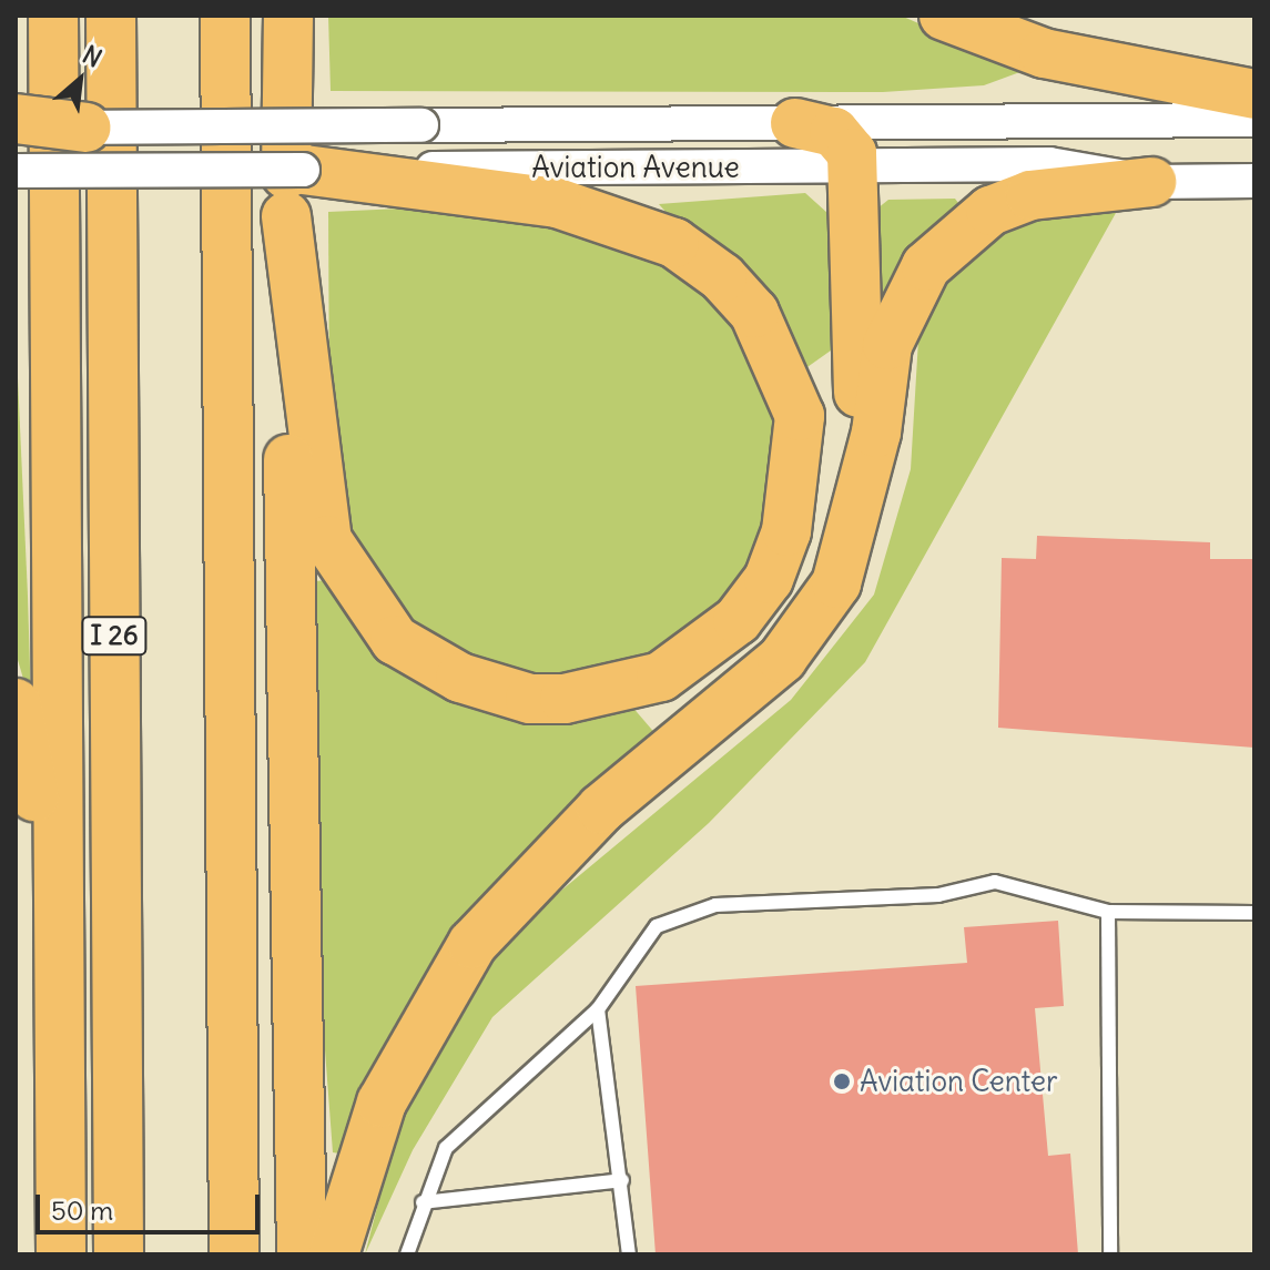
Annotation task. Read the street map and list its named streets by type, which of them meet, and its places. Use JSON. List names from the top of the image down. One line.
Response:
{"streets":{"highway":["I 26"],"street":["Aviation Avenue"]},"places":["Aviation Center"],"scale_bar":"50 m","north":"top right"}
